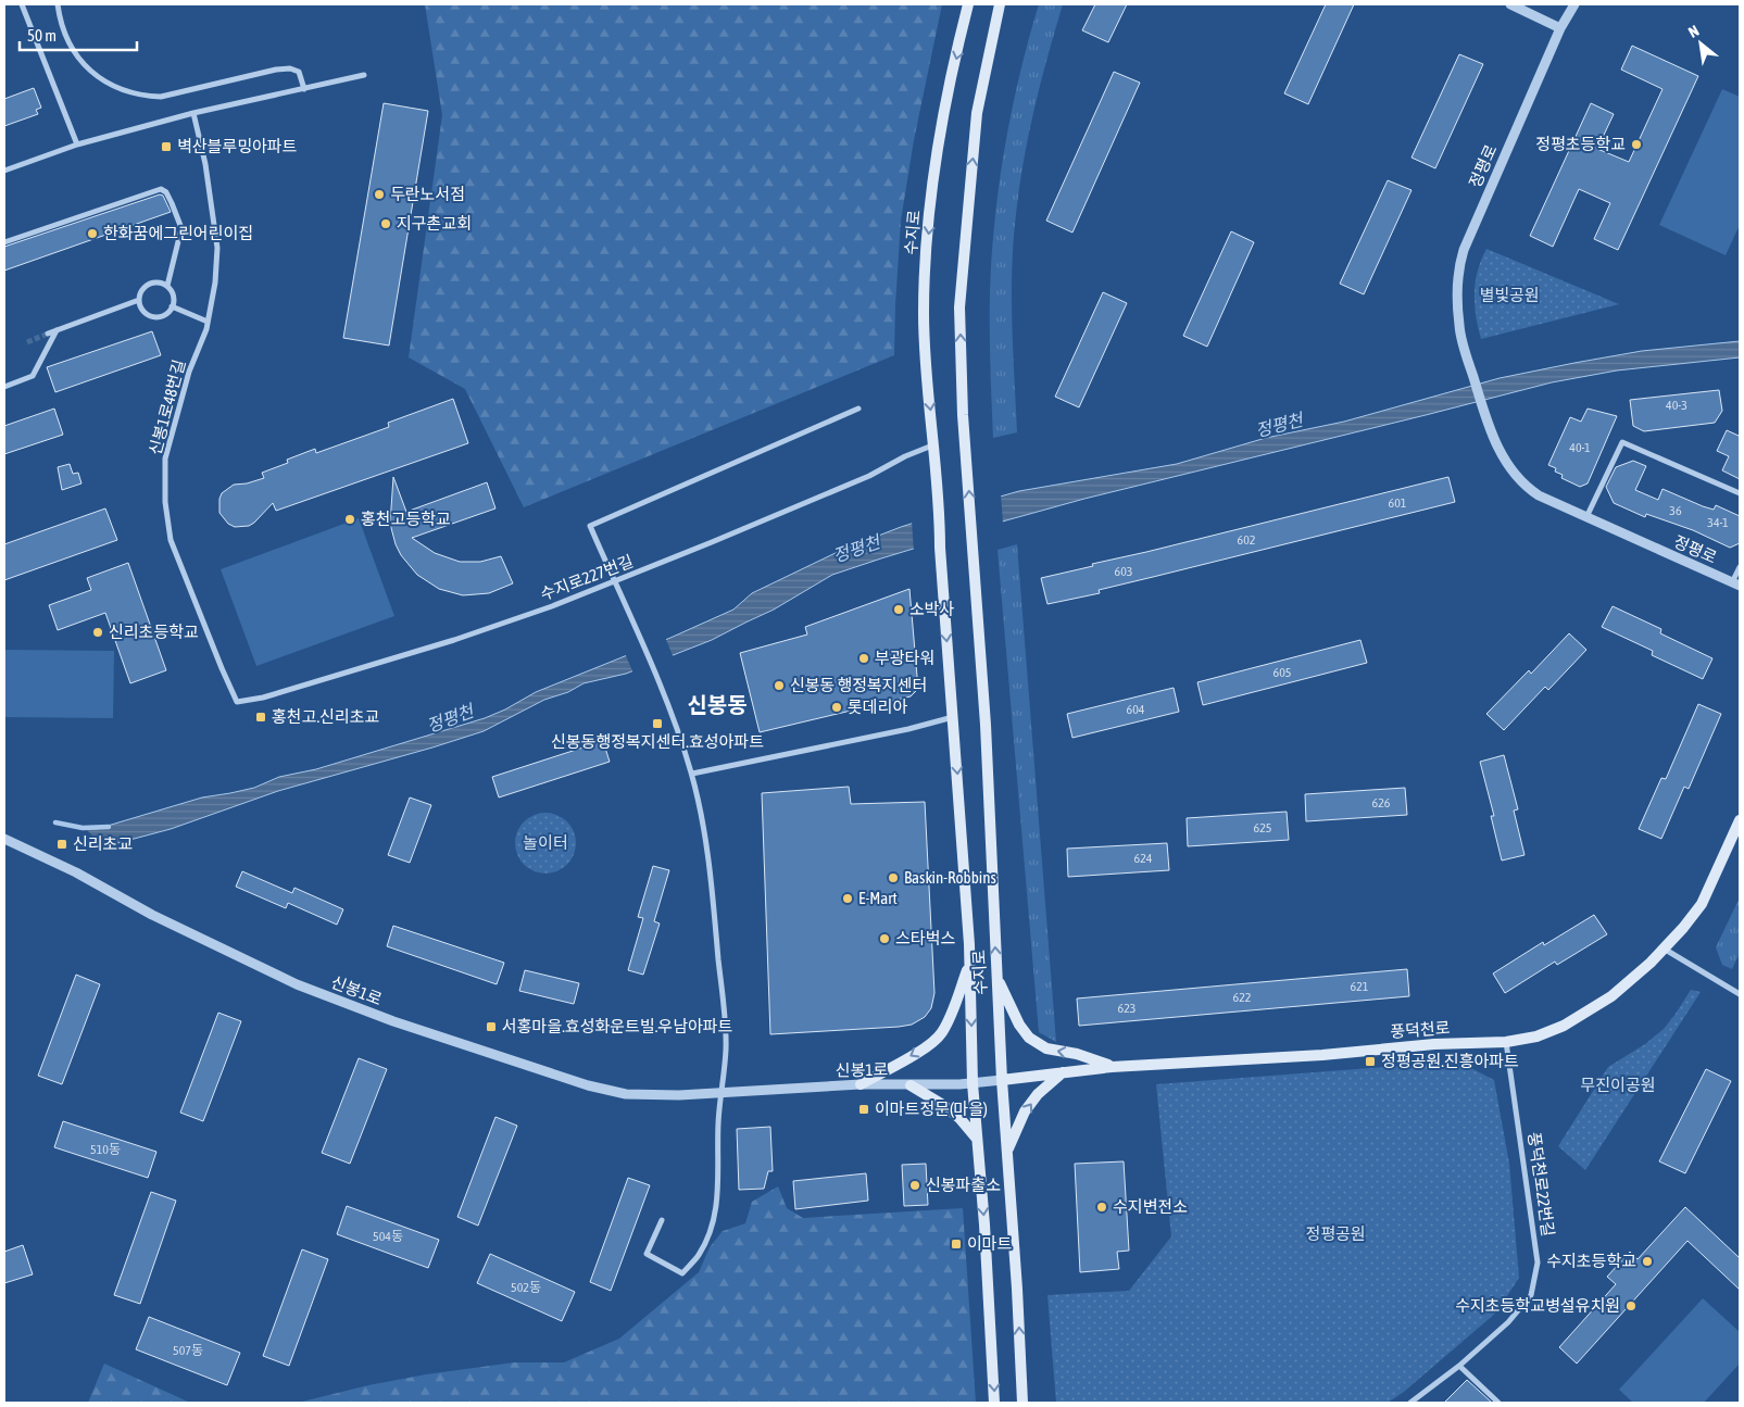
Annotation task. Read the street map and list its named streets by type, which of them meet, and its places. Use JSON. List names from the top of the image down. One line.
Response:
{"streets":{"main road":["수지로","풍덕천로"],"street":["정평로","신봉1로48번길","수지로227번길","신봉1로","풍덕천로22번길"]},"crossings":[["수지로","수지로227번길"],["수지로","신봉1로"],["수지로","풍덕천로"],["신봉1로48번길","수지로227번길"],["신봉1로","풍덕천로"],["풍덕천로","풍덕천로22번길"]],"districts":["신봉동"],"water":["정평천"],"parks":["별빛공원","놀이터","무진이공원","정평공원"],"places":{"other":["정평초등학교","두란노서점","지구촌교회","한화꿈에그린어린이집","홍천고등학교","소박사","신리초등학교","부광타워","신봉동 행정복지센터","롯데리아","Baskin-Robbins","E-Mart","스타벅스","신봉파출소","수지변전소","수지초등학교","수지초등학교병설유치원"],"transit":["벽산블루밍아파트","홍천고.신리초교","신봉동행정복지센터.효성아파트","신리초교","서홍마을.효성화운트빌.우남아파트","정평공원.진흥아파트","이마트정문(마을)","이마트"]},"house_numbers":["40-3","40-1","601","36","34-1","602","603","605","604","626","625","624","621","622","623","510동","504동","502동","507동"],"scale_bar":"50 m","north":"top left"}
